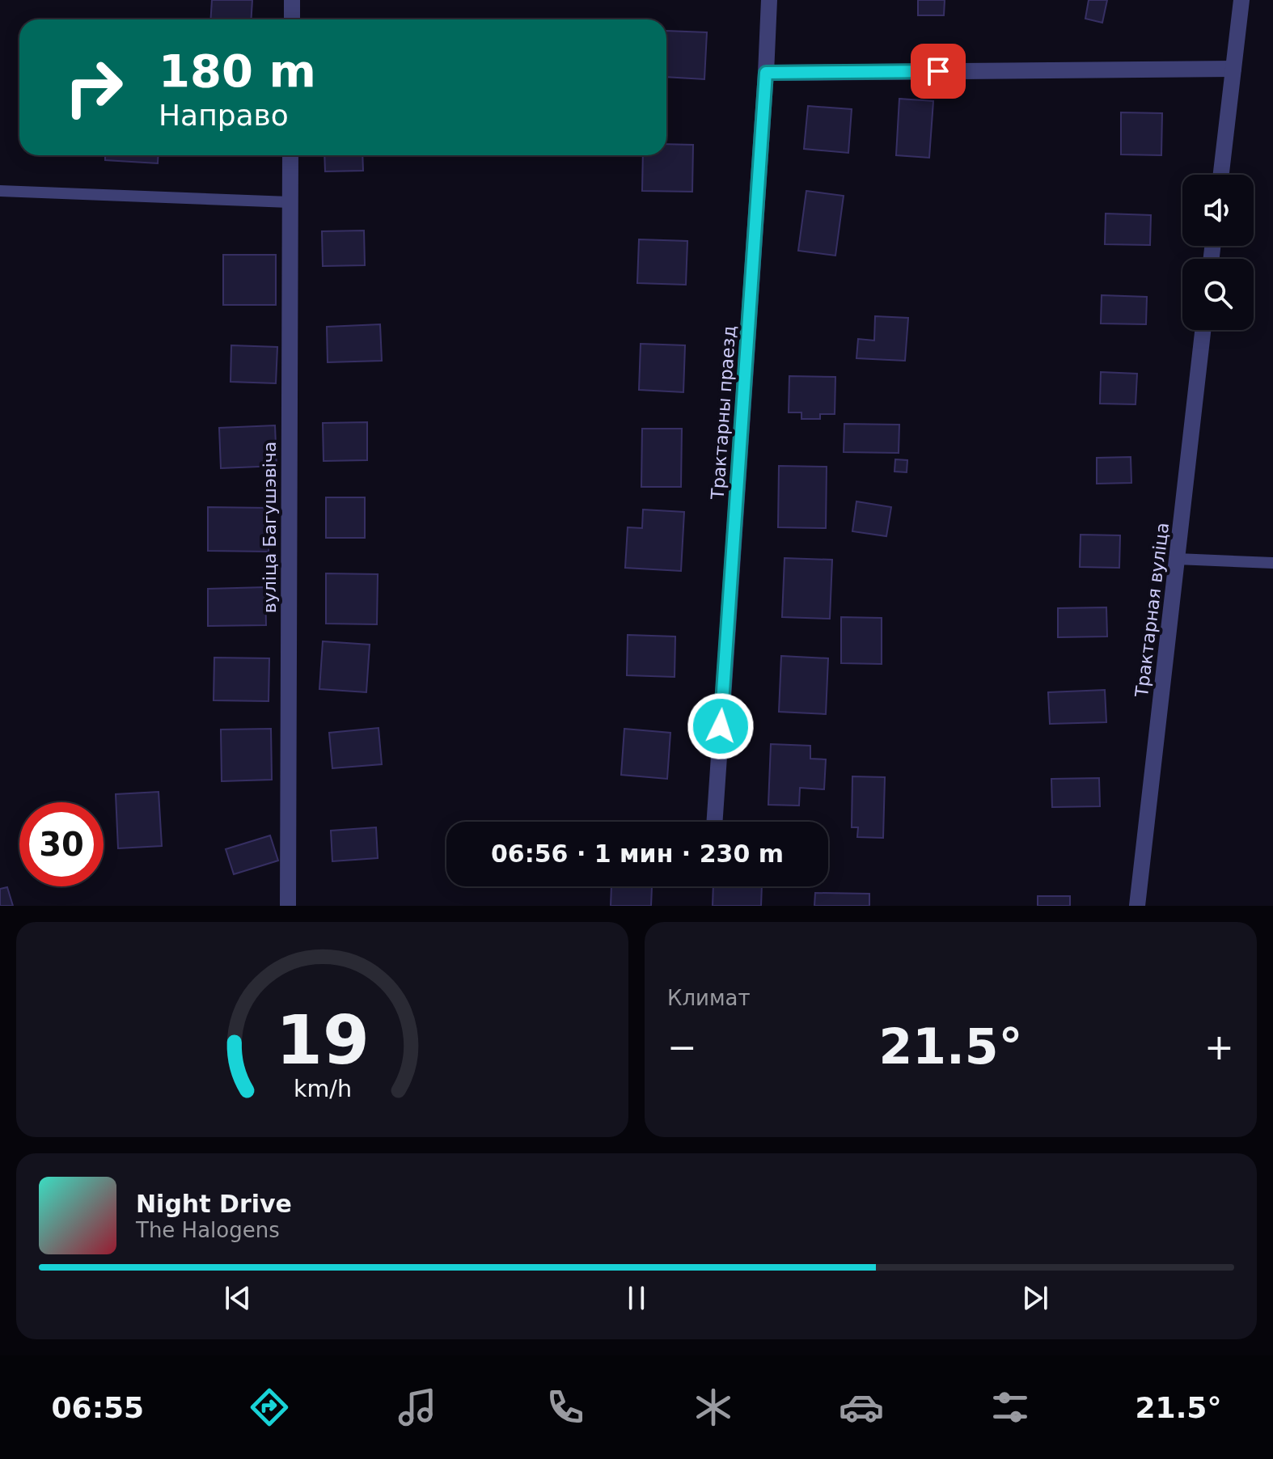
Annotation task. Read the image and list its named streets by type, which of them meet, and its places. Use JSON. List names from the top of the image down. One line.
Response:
{"streets":{"street":["Трактарны праезд","вуліца Багушэвіча","Трактарная вуліца"]},"page":{"turn":["180 m","Направо"],"limit":"30","trip":"06:56 · 1 мин · 230 m","tile":"Климат","heat":["−","21.5°","+"],"song":["Night Drive","The Halogens"],"tabs":["06:55","21.5°"],"gauge":["19","km/h"]}}
